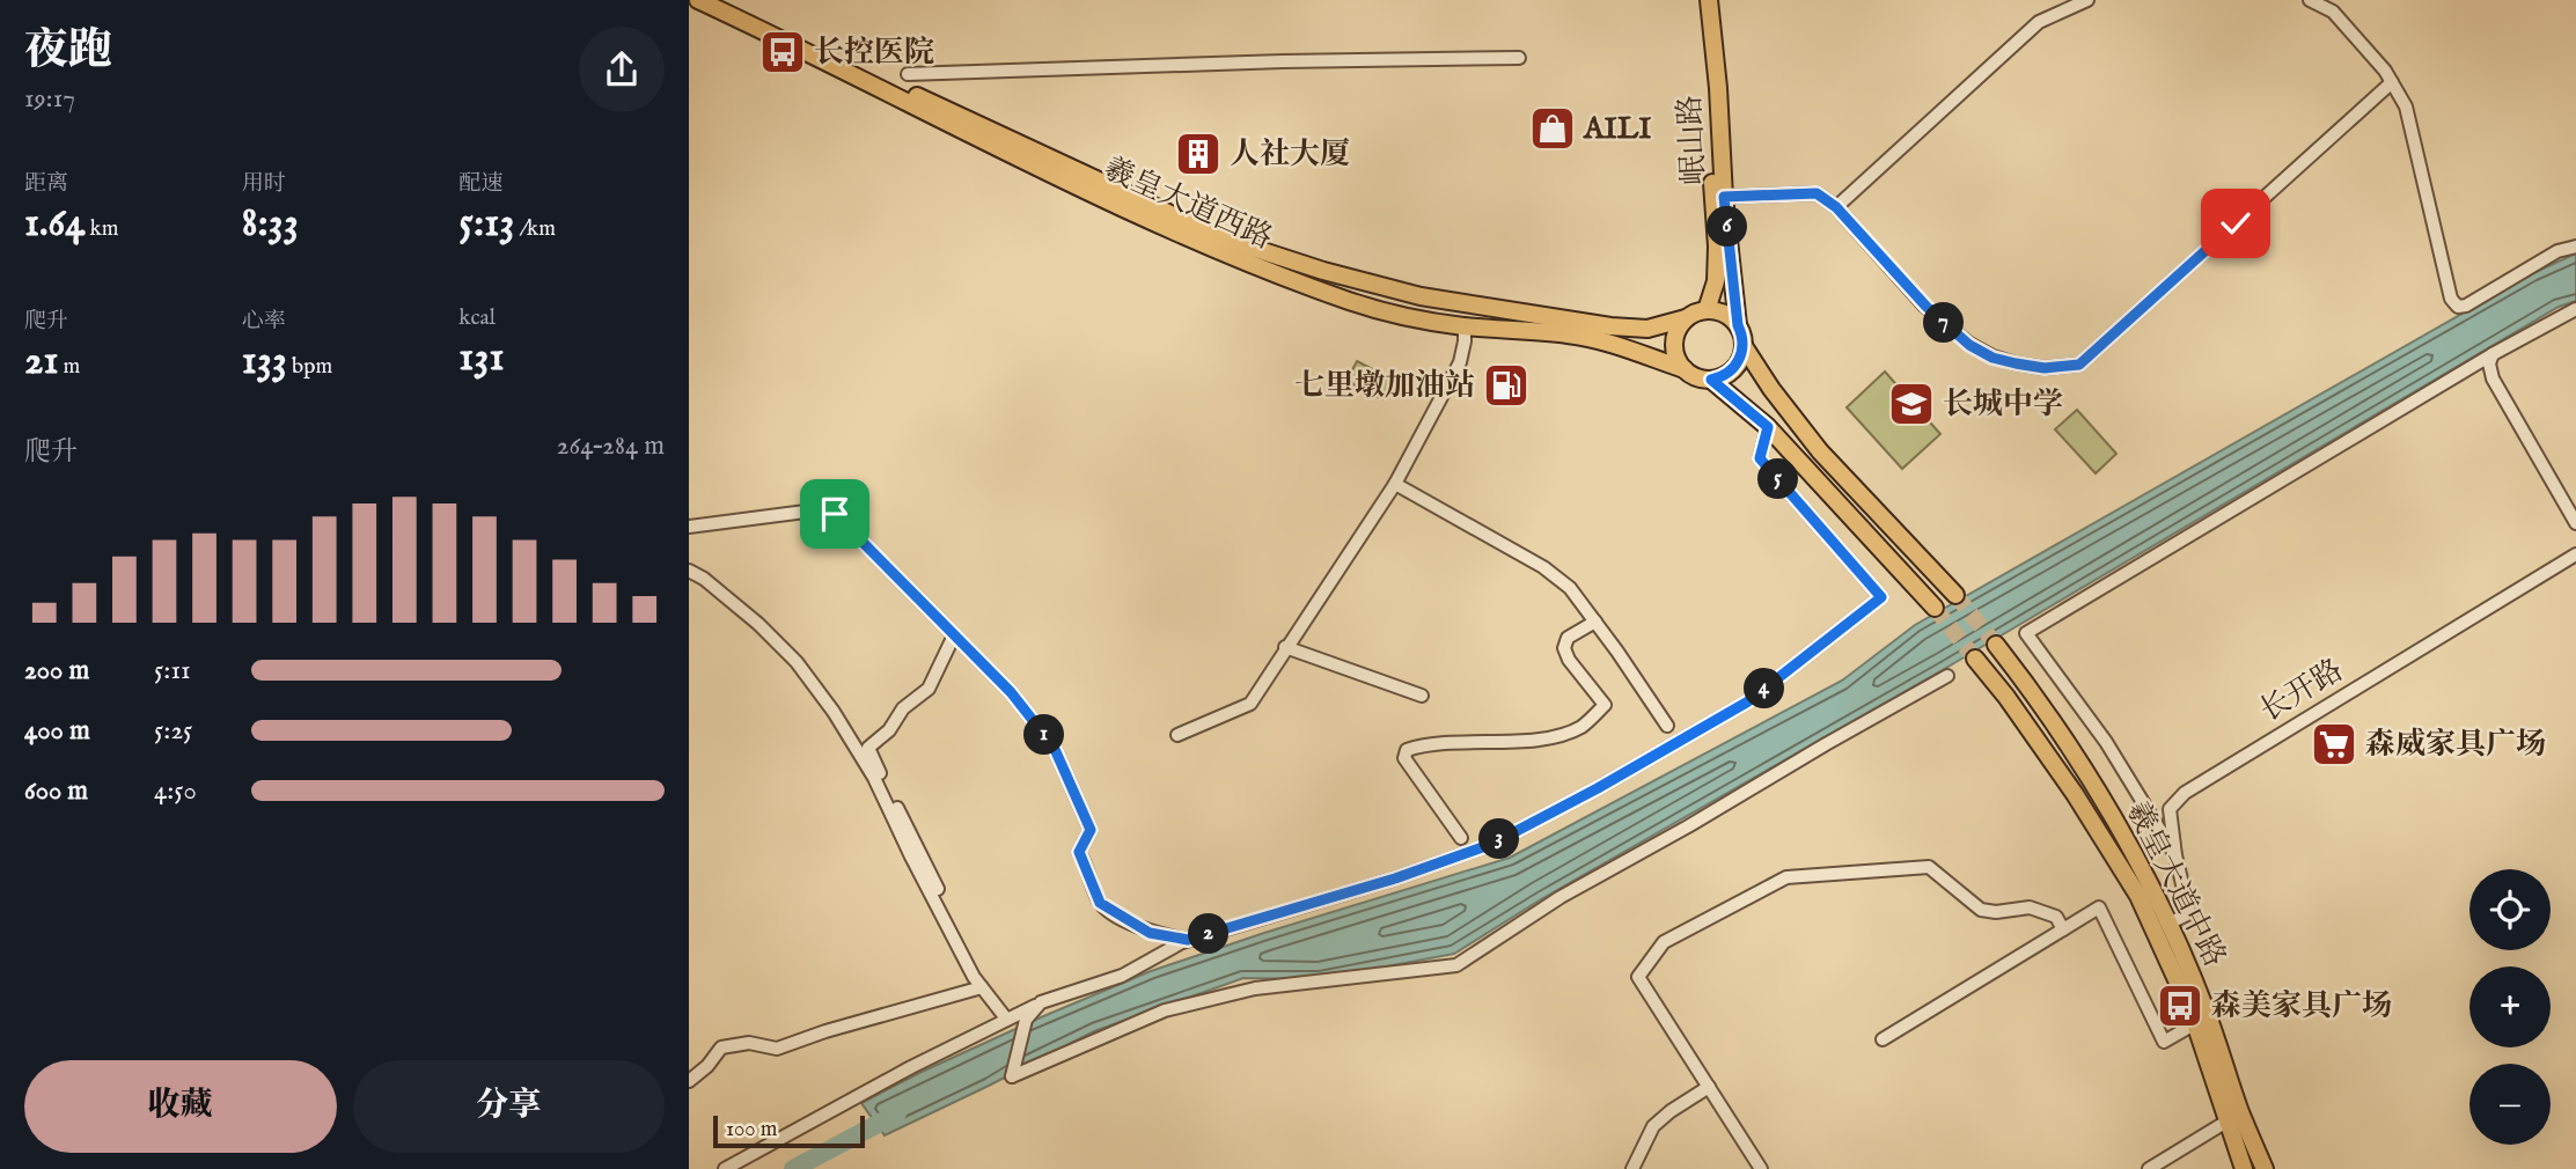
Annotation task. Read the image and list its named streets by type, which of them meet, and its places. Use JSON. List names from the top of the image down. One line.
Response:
{"streets":{"main road":["岷山路","羲皇大道西路","羲皇大道中路"],"street":["长开路"]},"crossings":[["岷山路","羲皇大道西路"],["长开路","羲皇大道中路"]],"places":{"bus stop":["长控医院","森美家具广场"],"shop":["AILI"],"building":["人社大厦"],"fuel station":["七里墩加油站"],"school or university":["长城中学"],"supermarket":["森威家具广场"]},"scale_bar":"100 m","page":{"heading":["夜跑","19:17"],"stats":[["距离","1.64 km"],["用时","8:33"],["配速","5:13 /km"],["爬升","21 m"],["心率","133 bpm"],["kcal","131"]],"pins":["6","7","5","4","1","3","2"],"chart":["爬升","264–284 m"],"list":[{"name":"200 m","note":"5:11"},{"name":"400 m","note":"5:25"},{"name":"600 m","note":"4:50"}],"map_buttons":["+","−"],"buttons":["收藏","分享"],"scale":"100 m"}}
